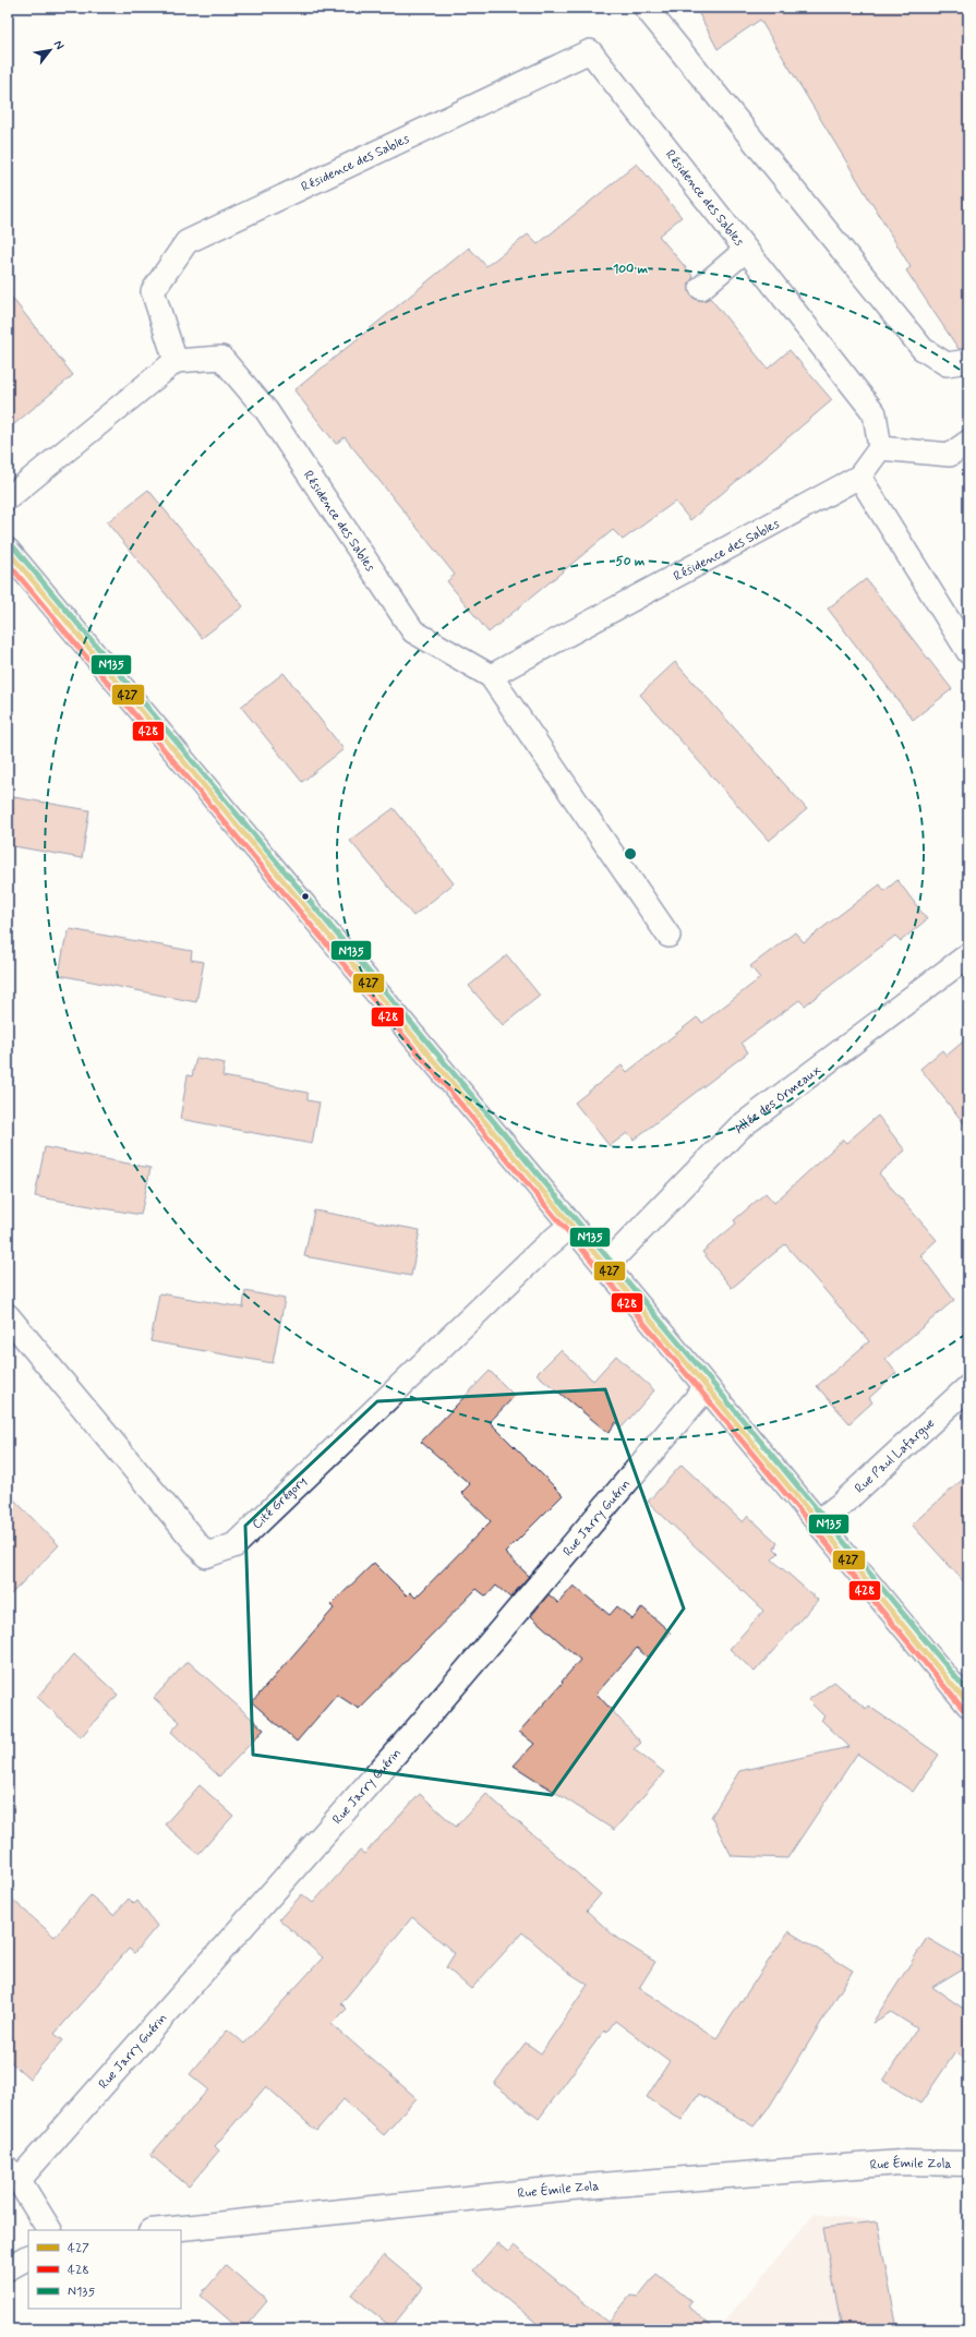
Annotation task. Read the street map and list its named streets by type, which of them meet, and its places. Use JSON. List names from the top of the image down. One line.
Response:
{"streets":{"street":["Allée des Ormeaux","Rue Paul Lafargue","Cité Grégory","Rue Jarry Guérin","Rue Émile Zola"],"lane":["Résidence des Sables"]},"lines":["transit line N135","transit line 427","transit line 428"],"legend":["427","428","N135"],"north":"top right","rings":["100 m","50 m"]}
